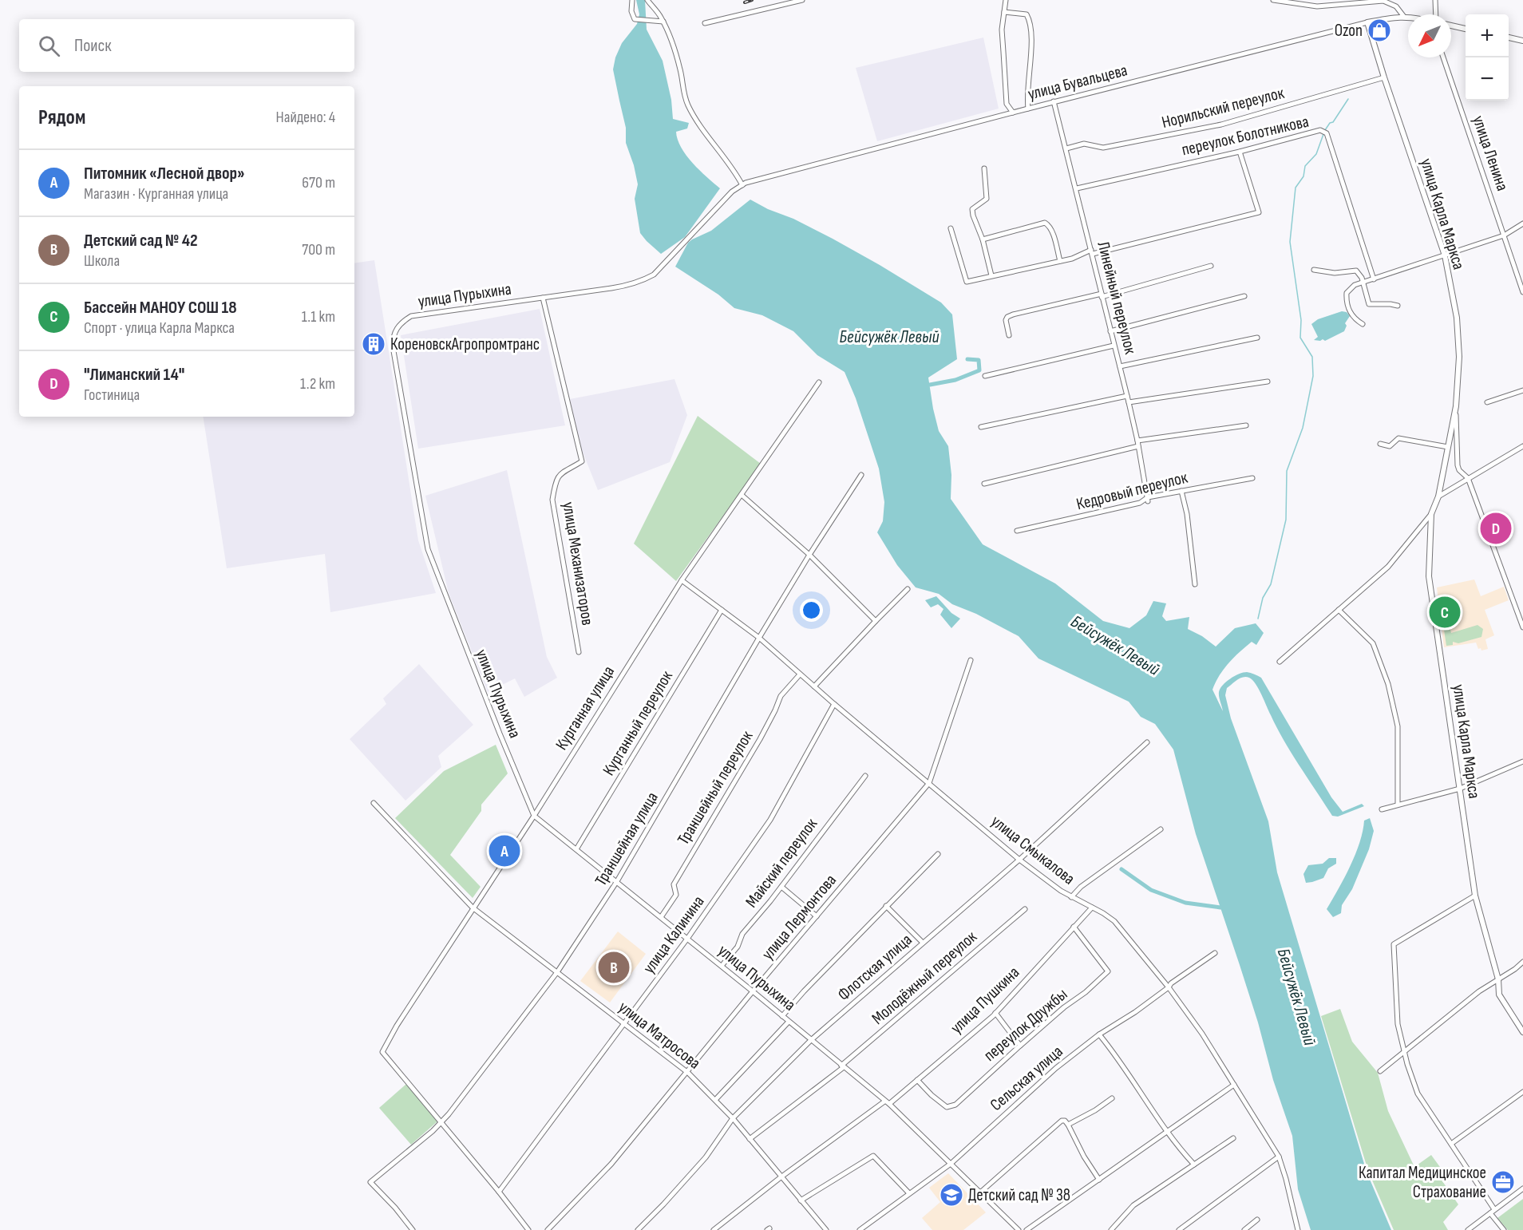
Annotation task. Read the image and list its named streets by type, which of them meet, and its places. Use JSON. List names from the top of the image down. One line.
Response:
{"streets":{"main road":["улица Бувальцева","улица Карла Маркса"],"street":["Норильский переулок","переулок Болотникова","улица Ленина","улица Пурыхина","Линейный переулок","Кедровый переулок","улица Механизаторов","Курганная улица","Курганный переулок","Траншейный переулок","Траншейная улица","улица Смыкалова","Майский переулок","улица Лермонтова","улица Калинина","Флотская улица","Молодёжный переулок","улица Пушкина","переулок Дружбы","улица Матросова","Сельская улица"]},"crossings":[["улица Бувальцева","улица Карла Маркса"],["улица Бувальцева","улица Пурыхина"],["улица Бувальцева","Линейный переулок"],["Норильский переулок","улица Карла Маркса"],["Норильский переулок","Линейный переулок"],["переулок Болотникова","Линейный переулок"],["улица Пурыхина","улица Механизаторов"],["улица Пурыхина","Курганная улица"],["улица Пурыхина","Курганный переулок"],["улица Пурыхина","Траншейный переулок"],["улица Пурыхина","Траншейная улица"],["улица Пурыхина","Майский переулок"],["улица Пурыхина","улица Лермонтова"],["улица Пурыхина","улица Калинина"],["улица Пурыхина","Флотская улица"],["улица Пурыхина","Молодёжный переулок"],["улица Пурыхина","улица Пушкина"],["улица Пурыхина","Сельская улица"],["Линейный переулок","Кедровый переулок"],["Курганная улица","Траншейная улица"],["Курганная улица","улица Смыкалова"],["Курганная улица","улица Матросова"],["Курганный переулок","улица Смыкалова"],["Траншейный переулок","улица Смыкалова"],["Траншейная улица","улица Смыкалова"],["Траншейная улица","улица Матросова"],["улица Смыкалова","улица Лермонтова"],["улица Смыкалова","улица Калинина"],["улица Смыкалова","Флотская улица"],["улица Смыкалова","улица Пушкина"],["улица Смыкалова","Сельская улица"],["улица Лермонтова","улица Матросова"],["улица Калинина","улица Матросова"],["Флотская улица","улица Матросова"],["Молодёжный переулок","улица Матросова"],["улица Пушкина","переулок Дружбы"],["улица Пушкина","улица Матросова"]],"water":["Бейсужёк Левый"],"places":{"shop":["Ozon"],"building":["КореновскАгропромтранс"],"office":["Капитал Медицинское Страхование"],"school or university":["Детский сад № 38"]},"north":"bottom left","page":{"map_buttons":["+","−"],"search":"Поиск","heading":["Рядом","Найдено: 4"],"list":[{"mark":"A","name":"Питомник «Лесной двор»","note":"Магазин · Курганная улица","value":"670 m"},{"mark":"B","name":"Детский сад № 42","note":"Школа","value":"700 m"},{"mark":"C","name":"Бассейн МАНОУ СОШ 18","note":"Спорт · улица Карла Маркса","value":"1.1 km"},{"mark":"D","name":"\"Лиманский 14\"","note":"Гостиница","value":"1.2 km"}],"pins":["D","C","A","B"]}}
